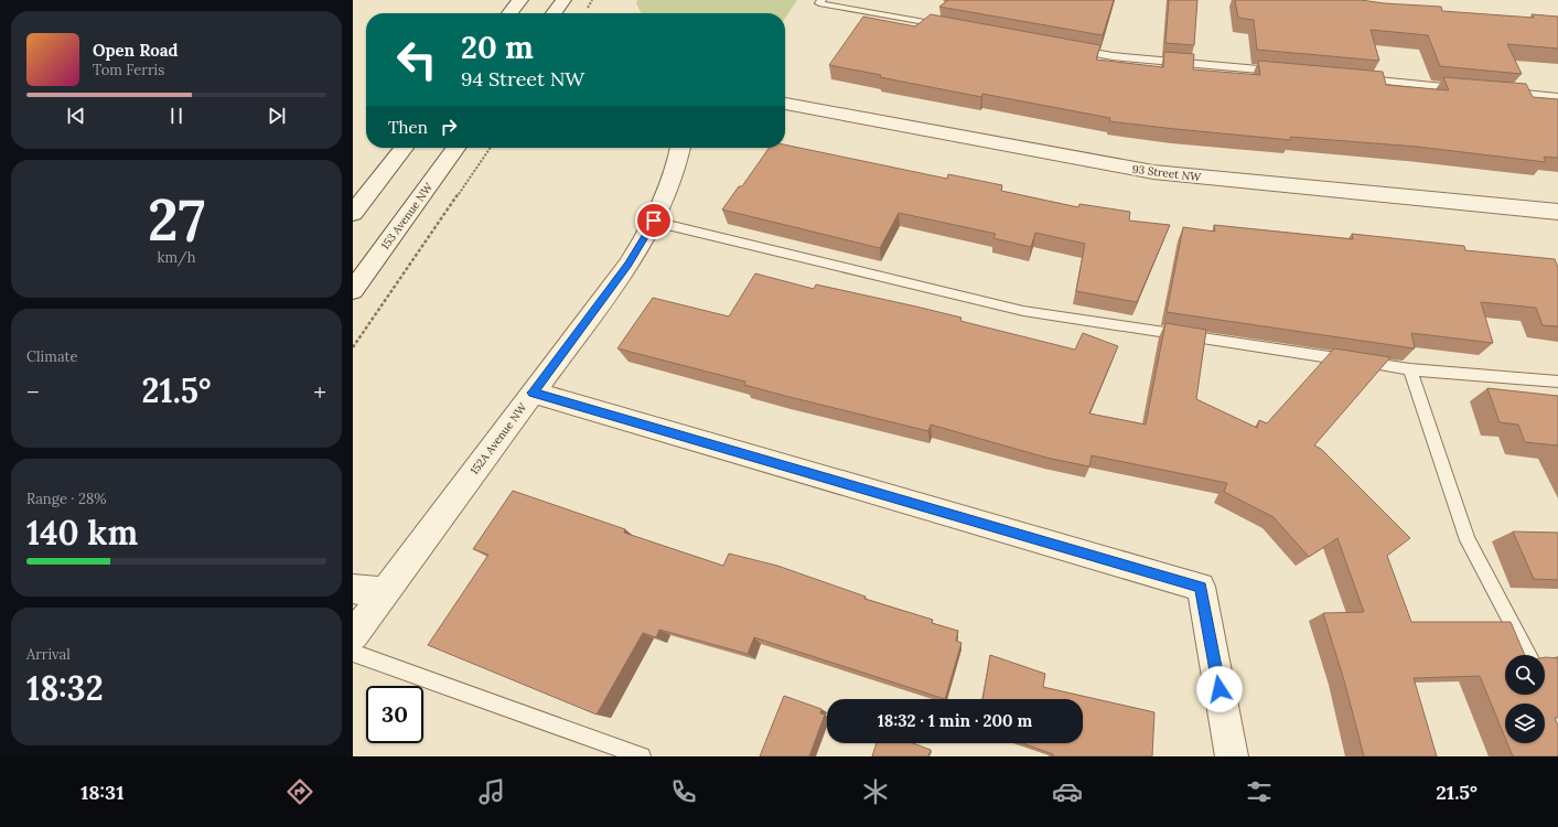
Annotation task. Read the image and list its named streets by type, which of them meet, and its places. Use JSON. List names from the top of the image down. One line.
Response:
{"streets":{"street":["93 Street NW","153 Avenue NW","152A Avenue NW"]},"page":{"turn":["20 m","94 Street NW"],"song":["Open Road","Tom Ferris"],"then":"Then","tile":[["27","km/h"],"Climate",["Range · 28%","140 km"],["Arrival","18:32"]],"heat":["−","21.5°","+"],"limit":"30","trip":"18:32 · 1 min · 200 m","tabs":["18:31","21.5°"]}}
